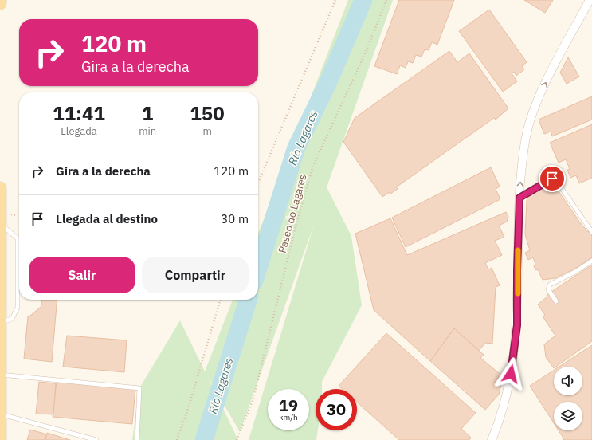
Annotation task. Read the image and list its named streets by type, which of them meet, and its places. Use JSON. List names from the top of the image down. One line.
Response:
{"streets":{"path":["Paseo do Lagares"]},"water":["Río Lagares"],"page":{"turn":["120 m","Gira a la derecha"],"eta":["11:41","Llegada","1","min","150","m"],"list":[{"name":"Gira a la derecha","value":"120 m"},{"name":"Llegada al destino","value":"30 m"}],"buttons":["Salir","Compartir"],"speed":"19 km/h","limit":"30"}}
